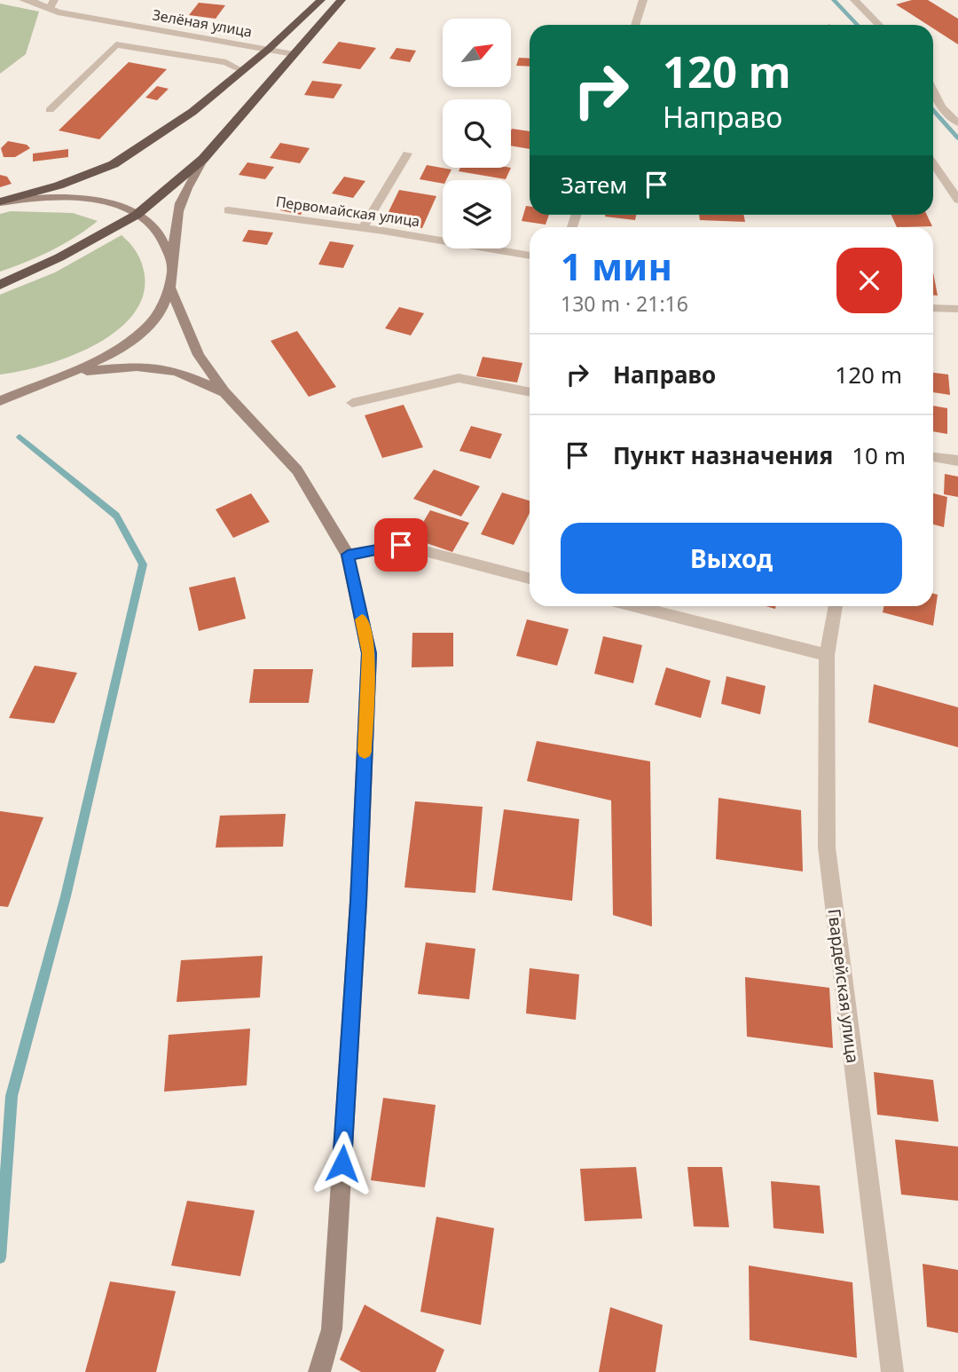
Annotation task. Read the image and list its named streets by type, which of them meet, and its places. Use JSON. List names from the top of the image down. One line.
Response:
{"streets":{"street":["Зелёная улица","Первомайская улица","Гвардейская улица"]},"north":"top right","page":{"turn":["120 m","Направо"],"then":"Затем","heading":["1 мин","130 m · 21:16"],"list":[{"name":"Направо","value":"120 m"},{"name":"Пункт назначения","value":"10 m"}],"buttons":"Выход"}}
